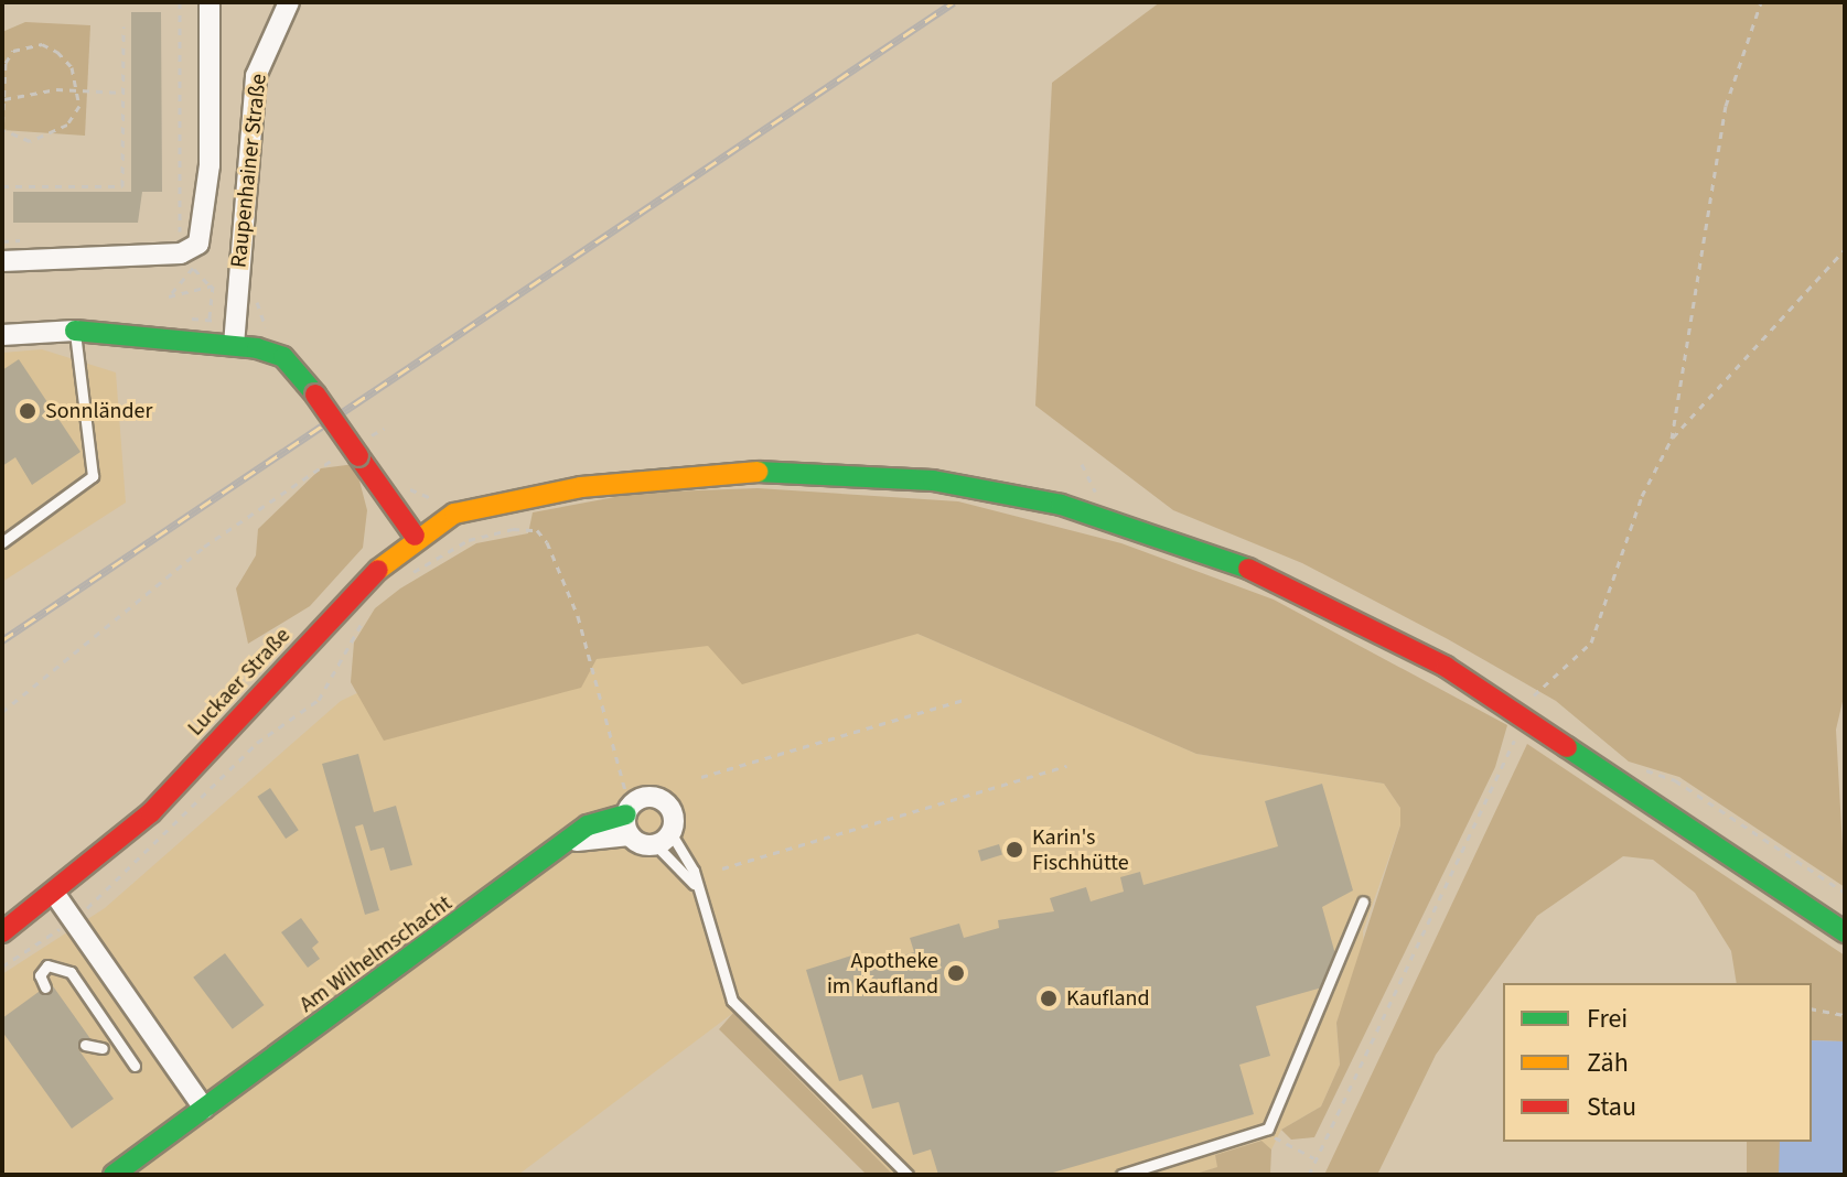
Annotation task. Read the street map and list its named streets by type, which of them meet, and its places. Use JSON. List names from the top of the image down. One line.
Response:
{"streets":{"main road":["Luckaer Straße","Am Wilhelmschacht"],"street":["Raupenhainer Straße"]},"places":["Sonnländer","Karin's Fischhütte","Apotheke im Kaufland","Kaufland"],"legend":["Frei","Zäh","Stau"]}
